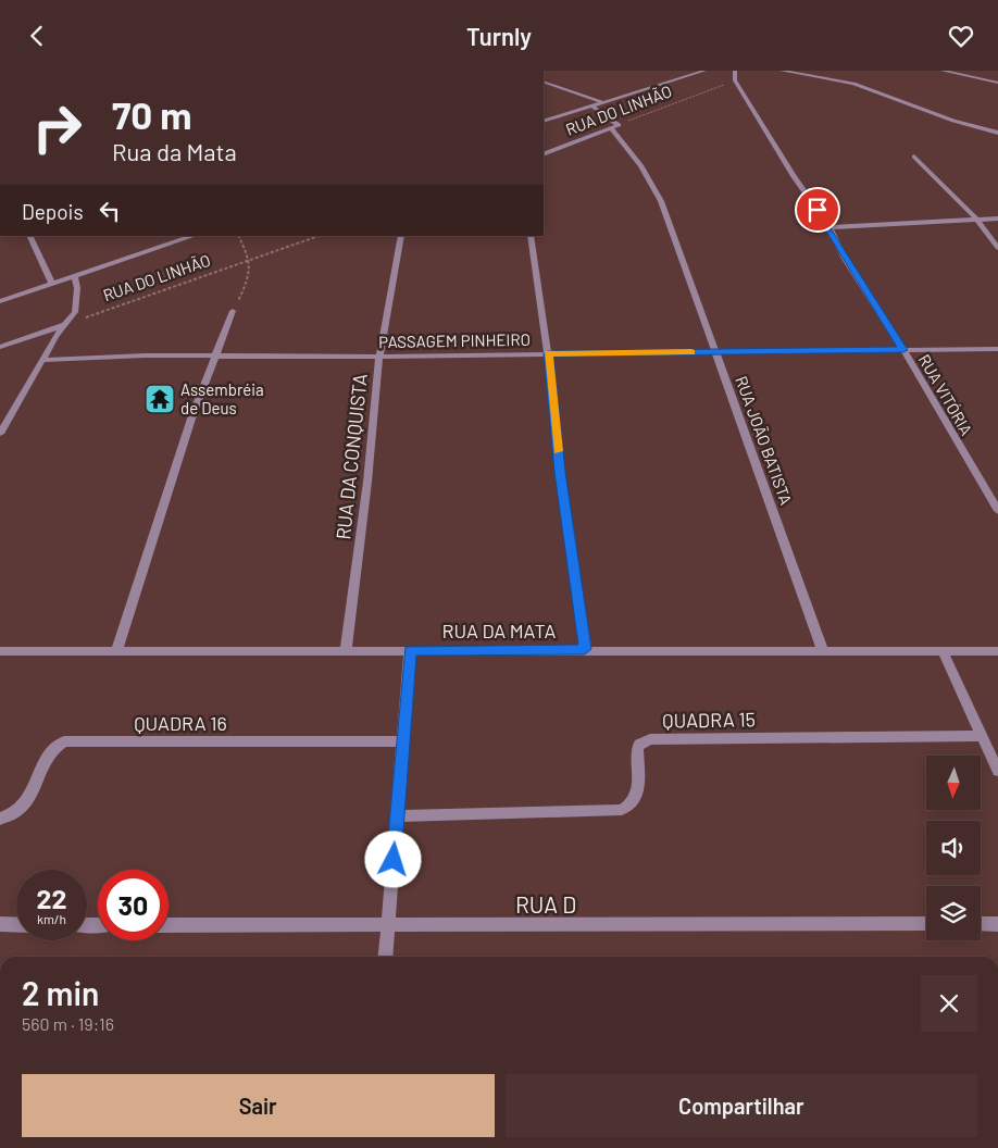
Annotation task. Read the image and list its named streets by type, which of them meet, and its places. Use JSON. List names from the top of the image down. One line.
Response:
{"streets":{"street":["RUA DO LINHÃO","PASSAGEM PINHEIRO","RUA VITÓRIA","RUA JOÃO BATISTA","RUA DA CONQUISTA","RUA DA MATA","QUADRA 15","QUADRA 16","RUA D"]},"crossings":[["RUA DO LINHÃO","RUA VITÓRIA"],["RUA DO LINHÃO","RUA JOÃO BATISTA"],["PASSAGEM PINHEIRO","RUA VITÓRIA"],["PASSAGEM PINHEIRO","RUA JOÃO BATISTA"],["PASSAGEM PINHEIRO","RUA DA CONQUISTA"],["RUA JOÃO BATISTA","RUA DA MATA"],["RUA DA CONQUISTA","RUA DA MATA"]],"places":{"temple":["Assembréia de Deus"]},"north":"bottom","page":{"header":"Turnly","turn":["70 m","Rua da Mata"],"then":"Depois","speed":"22 km/h","limit":"30","heading":["2 min","560 m · 19:16"],"buttons":["Sair","Compartilhar"]}}
